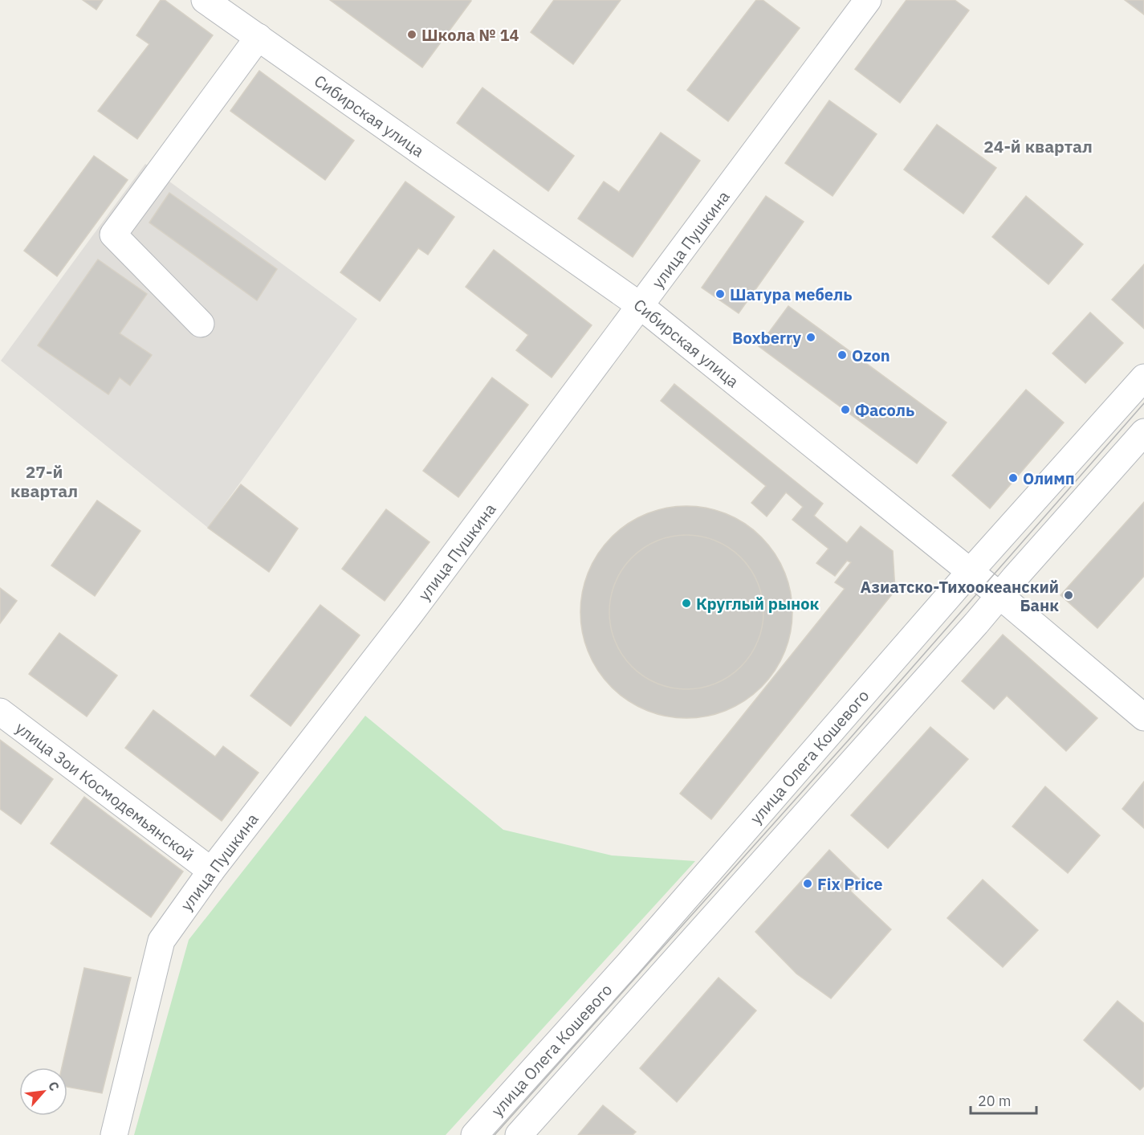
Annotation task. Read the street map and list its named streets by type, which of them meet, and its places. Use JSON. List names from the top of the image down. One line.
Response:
{"streets":{"street":["Сибирская улица","улица Пушкина","улица Олега Кошевого","улица Зои Космодемьянской"]},"crossings":[["Сибирская улица","улица Пушкина"],["Сибирская улица","улица Олега Кошевого"],["улица Пушкина","улица Зои Космодемьянской"]],"districts":["24-й квартал","27-й квартал"],"places":["Школа № 14","Шатура мебель","Boxberry","Ozon","Фасоль","Олимп","Азиатско-Тихоокеанский Банк","Круглый рынок","Fix Price"],"scale_bar":"20 m","north":"top right"}
